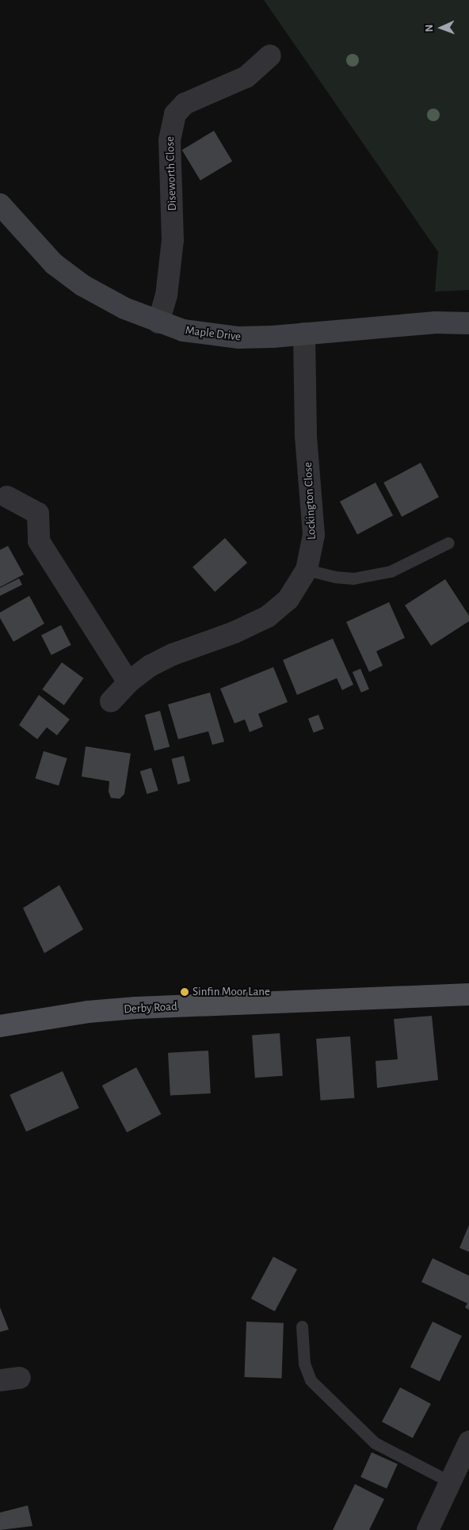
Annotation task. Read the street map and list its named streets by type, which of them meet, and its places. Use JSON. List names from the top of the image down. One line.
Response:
{"streets":{"main road":["Derby Road"],"street":["Diseworth Close","Maple Drive","Lockington Close"]},"crossings":[["Diseworth Close","Maple Drive"],["Maple Drive","Lockington Close"]],"places":["Sinfin Moor Lane"],"north":"left"}
